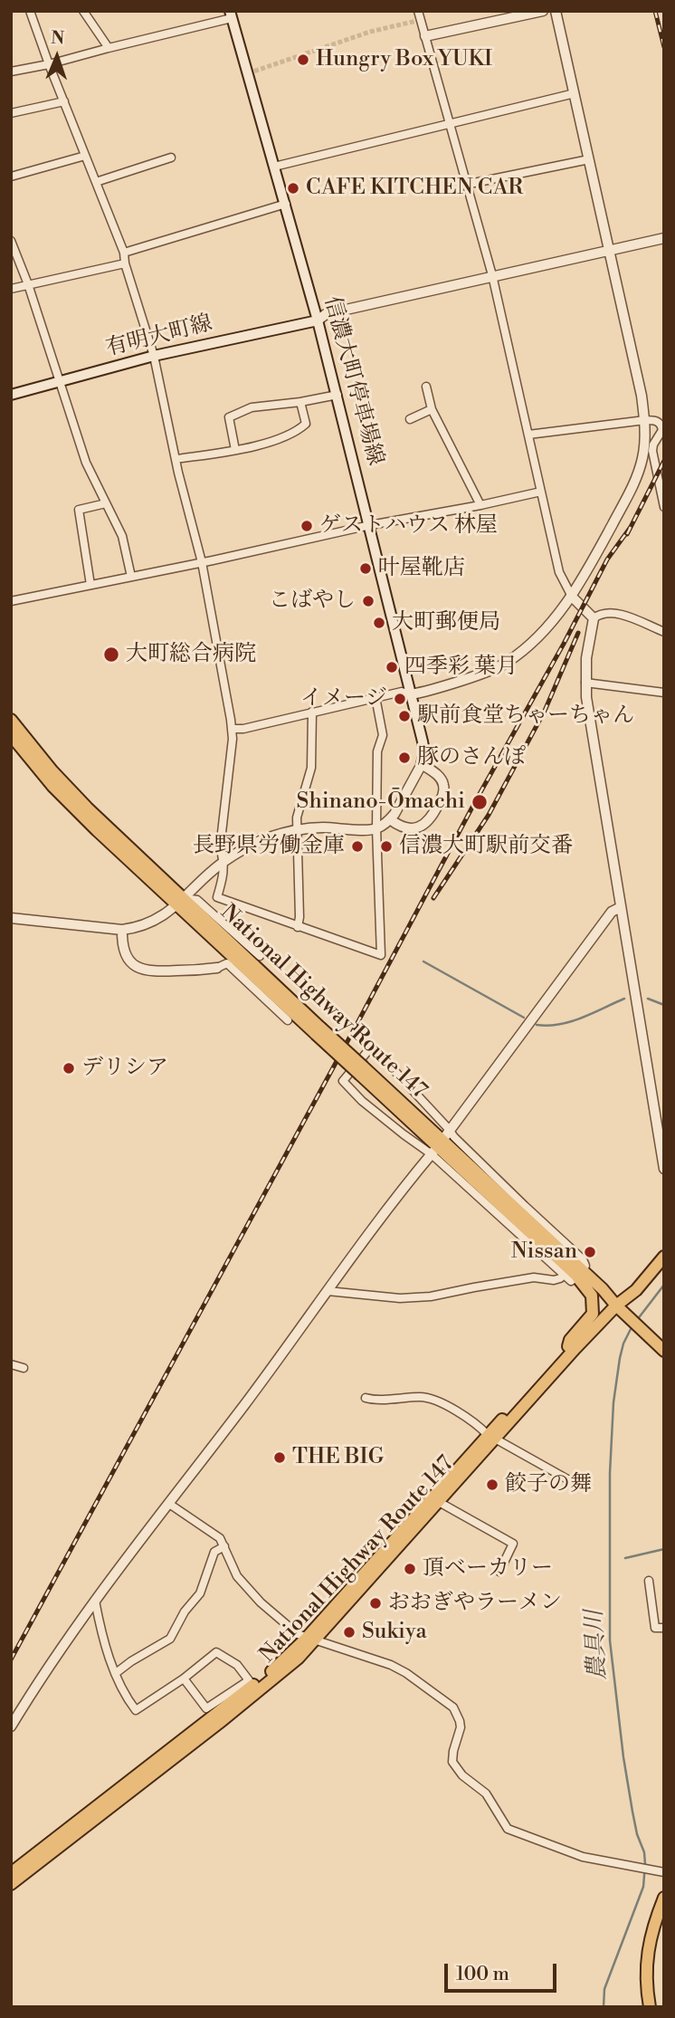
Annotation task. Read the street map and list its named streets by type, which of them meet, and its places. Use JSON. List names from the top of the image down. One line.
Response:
{"streets":{"main road":["有明大町線","信濃大町停車場線","National Highway Route 147"]},"crossings":[["有明大町線","信濃大町停車場線"]],"water":["農具川"],"places":["Hungry Box YUKI","CAFE KITCHEN CAR","ゲストハウス 林屋","叶屋靴店","こばやし","大町郵便局","大町総合病院","四季彩 葉月","イメージ","駅前食堂ちゃーちゃん","豚のさんぽ","Shinano-Ōmachi","長野県労働金庫","信濃大町駅前交番","デリシア","Nissan","THE BIG","餃子の舞","頂ベーカリー","おおぎやラーメン","Sukiya"],"scale_bar":"100 m","north":"top"}
